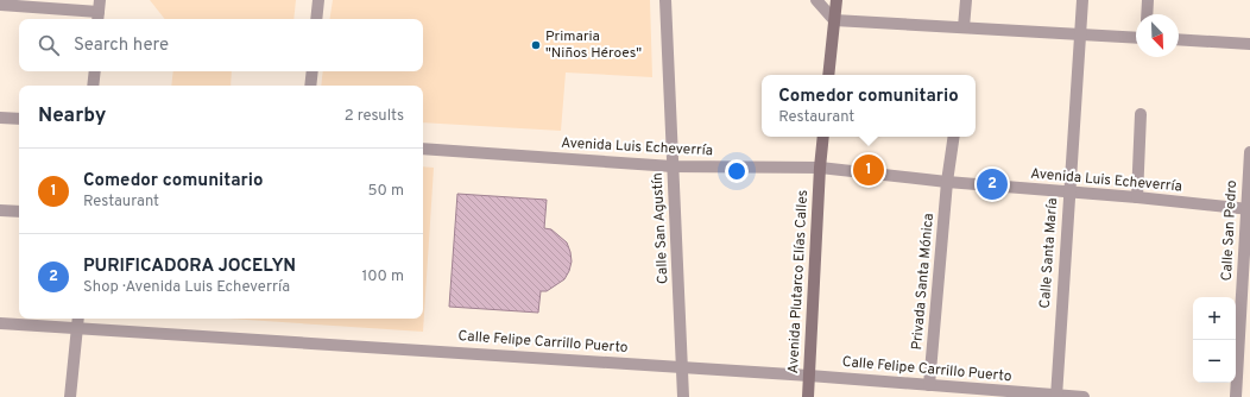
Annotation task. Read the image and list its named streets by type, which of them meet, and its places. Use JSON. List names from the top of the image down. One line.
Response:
{"streets":{"street":["Avenida Luis Echeverría","Calle San Agustín","Calle San Pedro","Calle Santa María","Avenida Plutarco Elías Calles","Privada Santa Mónica","Calle Felipe Carrillo Puerto"]},"crossings":[["Avenida Luis Echeverría","Calle San Agustín"],["Avenida Luis Echeverría","Calle San Pedro"],["Avenida Luis Echeverría","Calle Santa María"],["Avenida Luis Echeverría","Avenida Plutarco Elías Calles"],["Avenida Luis Echeverría","Privada Santa Mónica"],["Calle San Agustín","Calle Felipe Carrillo Puerto"],["Calle Santa María","Calle Felipe Carrillo Puerto"],["Avenida Plutarco Elías Calles","Calle Felipe Carrillo Puerto"],["Privada Santa Mónica","Calle Felipe Carrillo Puerto"]],"places":["Primaria \"Niños Héroes\""],"north":"bottom right","page":{"search":"Search here","popup":["Comedor comunitario","Restaurant"],"heading":["Nearby","2 results"],"list":[{"mark":"1","name":"Comedor comunitario","note":"Restaurant","value":"50 m"},{"mark":"2","name":"PURIFICADORA JOCELYN","note":"Shop · Avenida Luis Echeverría","value":"100 m"}],"pins":["1","2"],"map_buttons":["+","−"]}}
